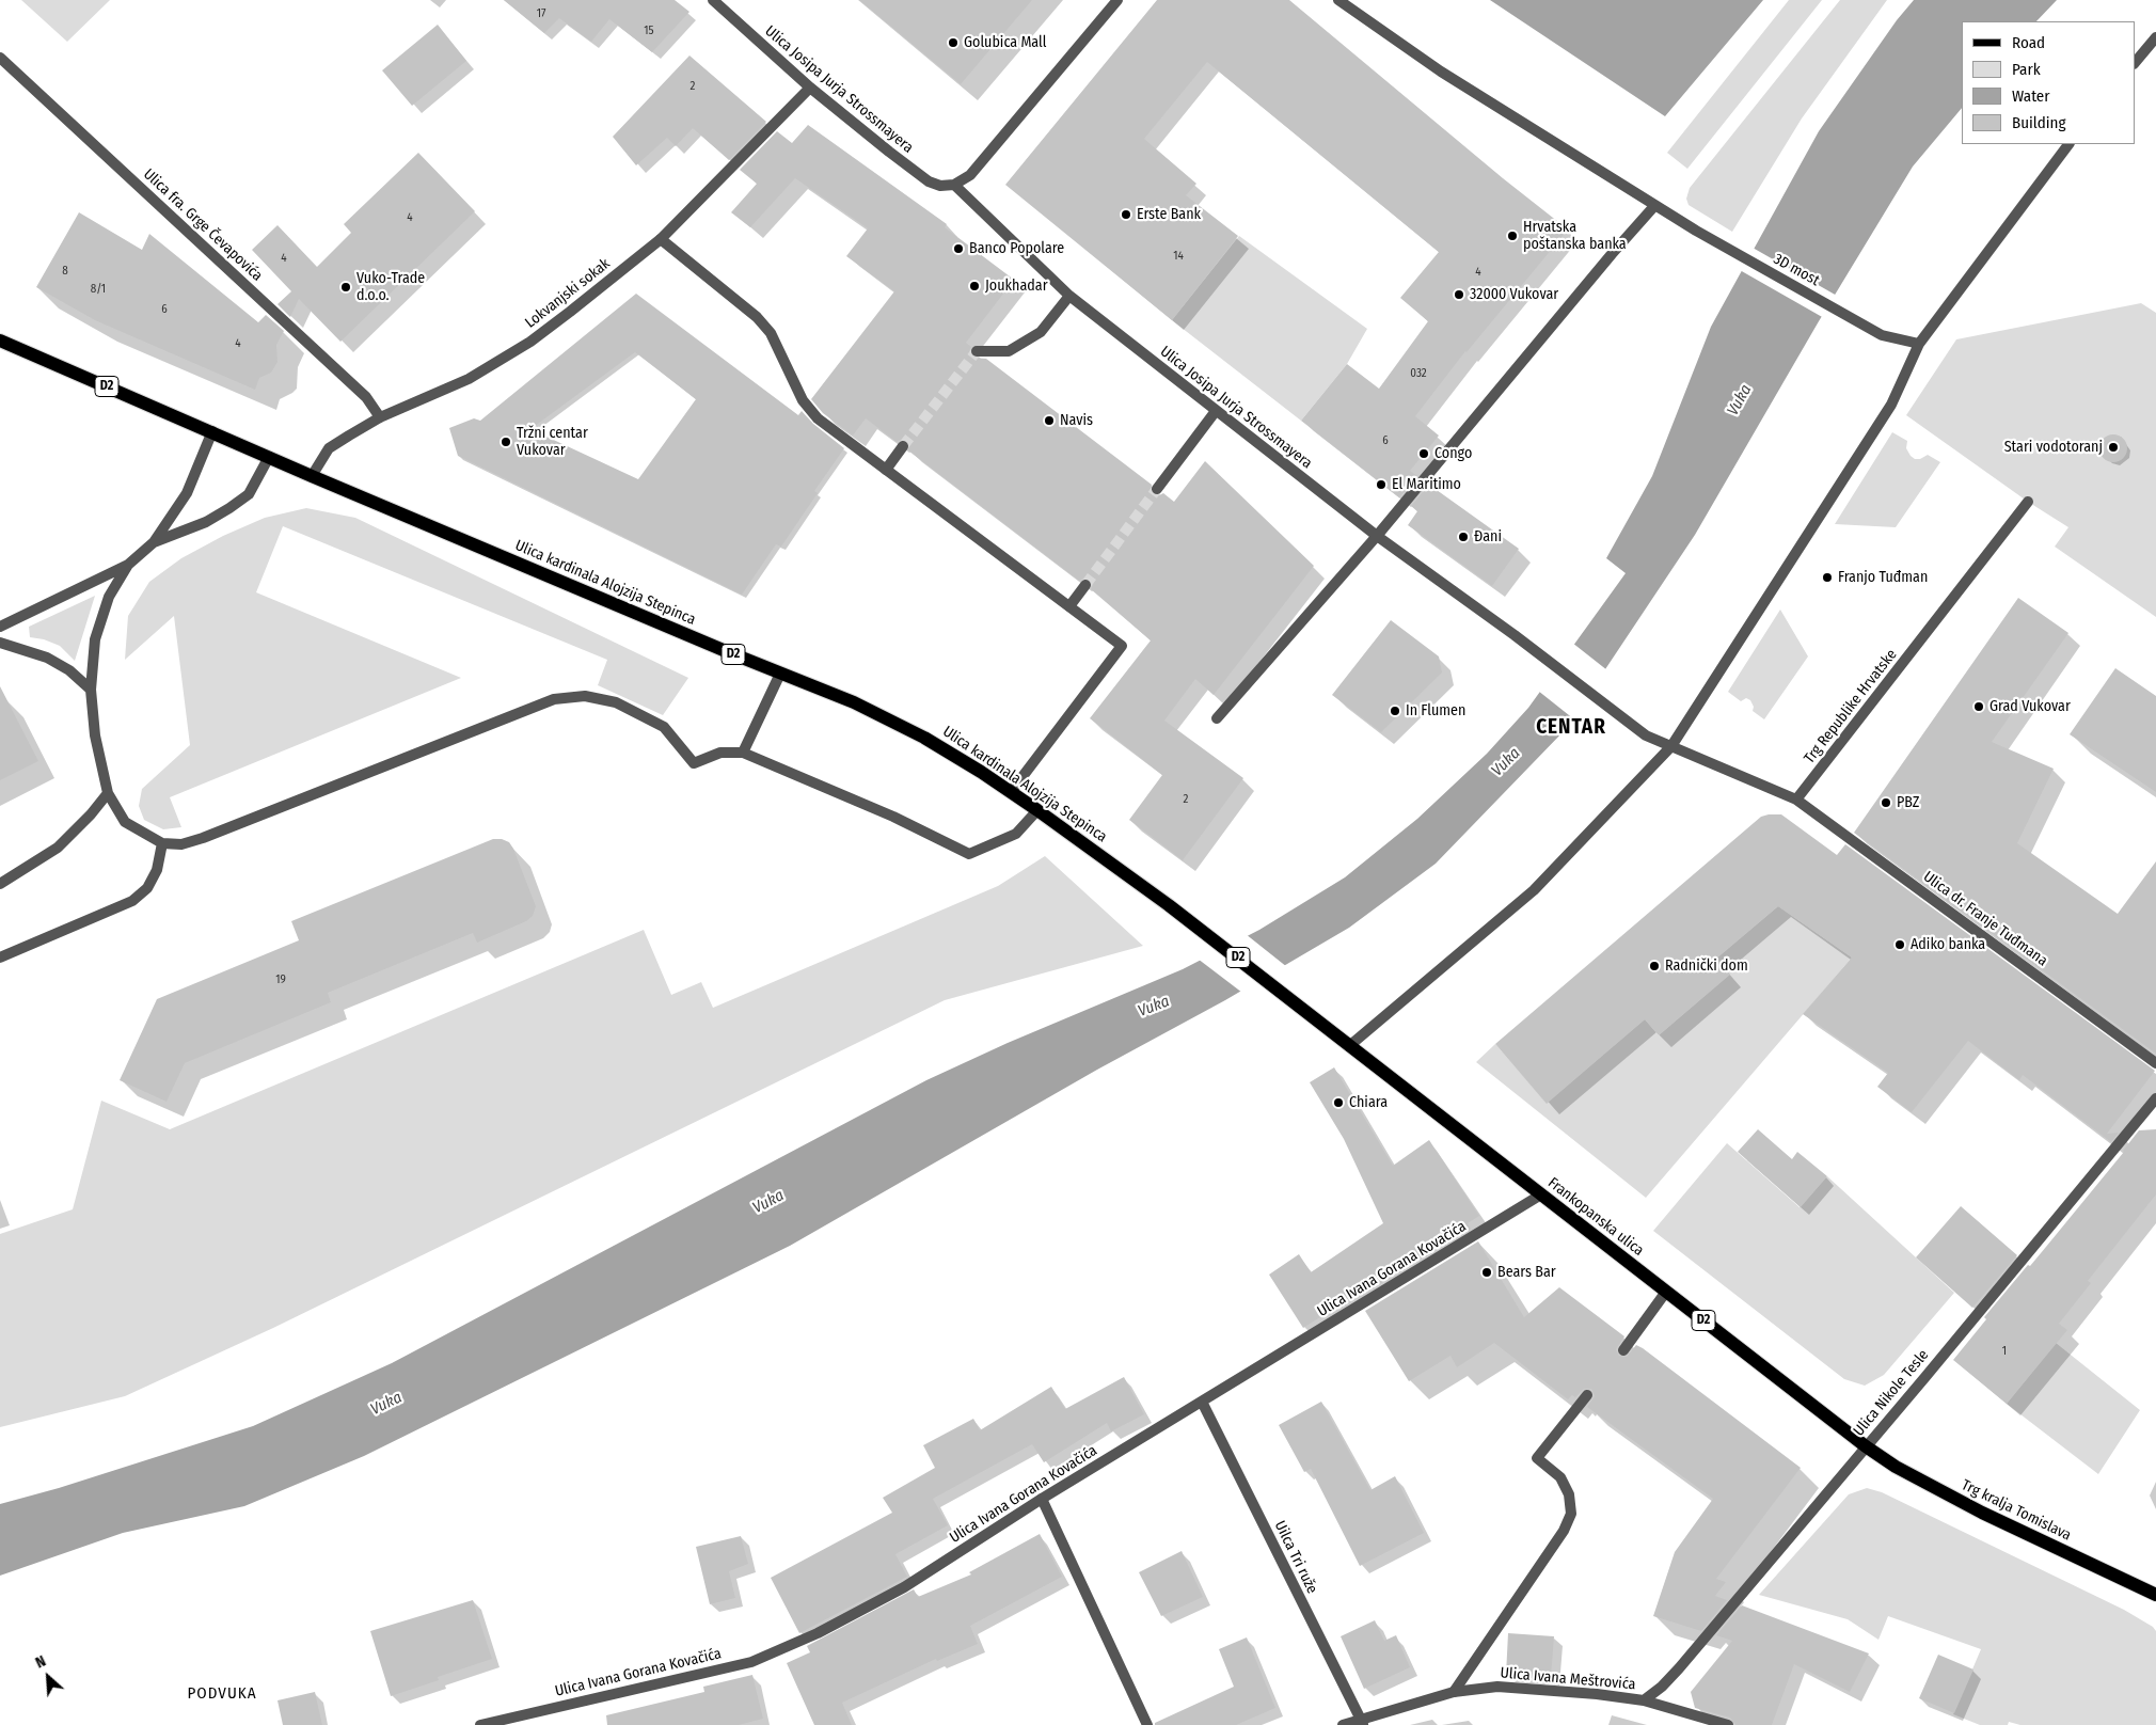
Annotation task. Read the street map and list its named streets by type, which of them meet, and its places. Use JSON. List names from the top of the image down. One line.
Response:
{"streets":{"main road":["D2","Ulica kardinala Alojzija Stepinca","Frankopanska ulica","Trg kralja Tomislava"],"street":["Ulica Josipa Jurja Strossmayera","Ulica fra. Grge Čevapovića","3D most","Lokvanjski sokak","Trg Republike Hrvatske","Ulica dr. Franje Tuđmana","Ulica Ivana Gorana Kovačića","Ulica Nikole Tesle","Uilca Tri ruže","Ulica Ivana Meštrovića"]},"crossings":[["Ulica Josipa Jurja Strossmayera","Lokvanjski sokak"],["Ulica fra. Grge Čevapovića","Lokvanjski sokak"],["Lokvanjski sokak","Ulica kardinala Alojzija Stepinca"],["Ulica kardinala Alojzija Stepinca","Frankopanska ulica"],["Trg Republike Hrvatske","Ulica dr. Franje Tuđmana"],["Frankopanska ulica","Ulica Ivana Gorana Kovačića"],["Frankopanska ulica","Ulica Nikole Tesle"],["Frankopanska ulica","Trg kralja Tomislava"],["Ulica Ivana Gorana Kovačića","Uilca Tri ruže"],["Ulica Nikole Tesle","Trg kralja Tomislava"],["Ulica Nikole Tesle","Ulica Ivana Meštrovića"],["Uilca Tri ruže","Ulica Ivana Meštrovića"]],"districts":["CENTAR","PODVUKA"],"water":["Vuka"],"places":["Golubica Mall","Erste Bank","Hrvatska poštanska banka","Banco Popolare","Joukhadar","Vuko-Trade d.o.o.","32000 Vukovar","Navis","Tržni centar Vukovar","Stari vodotoranj","Congo","El Maritimo","Đani","Franjo Tuđman","Grad Vukovar","In Flumen","PBZ","Adiko banka","Radnički dom","Chiara","Bears Bar"],"house_numbers":["17","15","2","4","14","4","8","4","8/1","6","4","032","6","2","19","1"],"legend":["Road","Park","Water","Building"],"north":"top left"}
